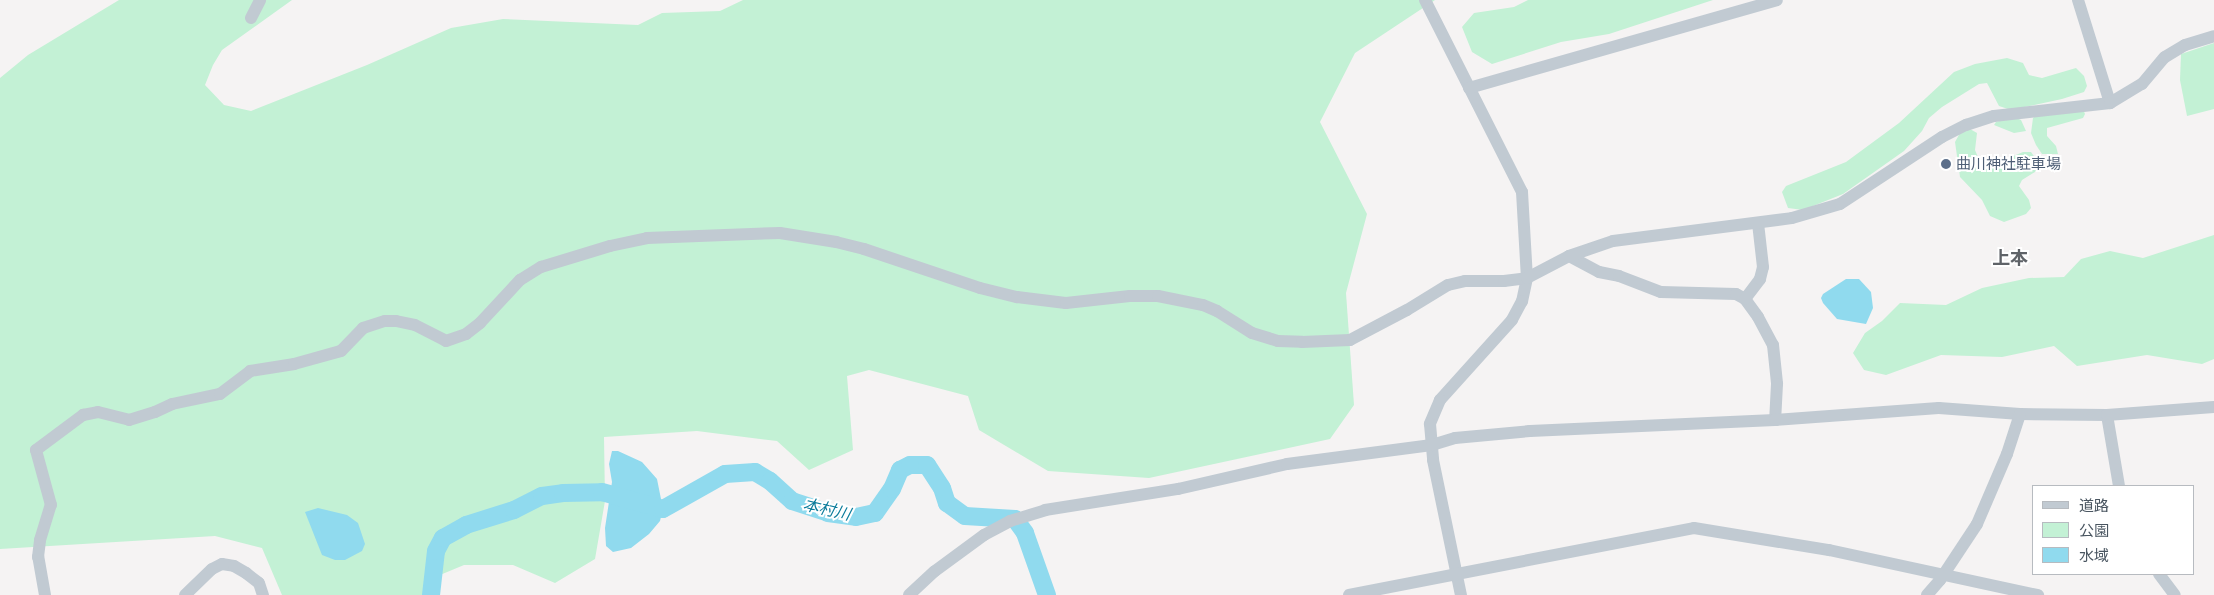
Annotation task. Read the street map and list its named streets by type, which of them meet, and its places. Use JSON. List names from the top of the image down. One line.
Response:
{"districts":["上本"],"water":["本村川"],"places":["曲川神社駐車場"],"legend":["道路","公園","水域"]}
